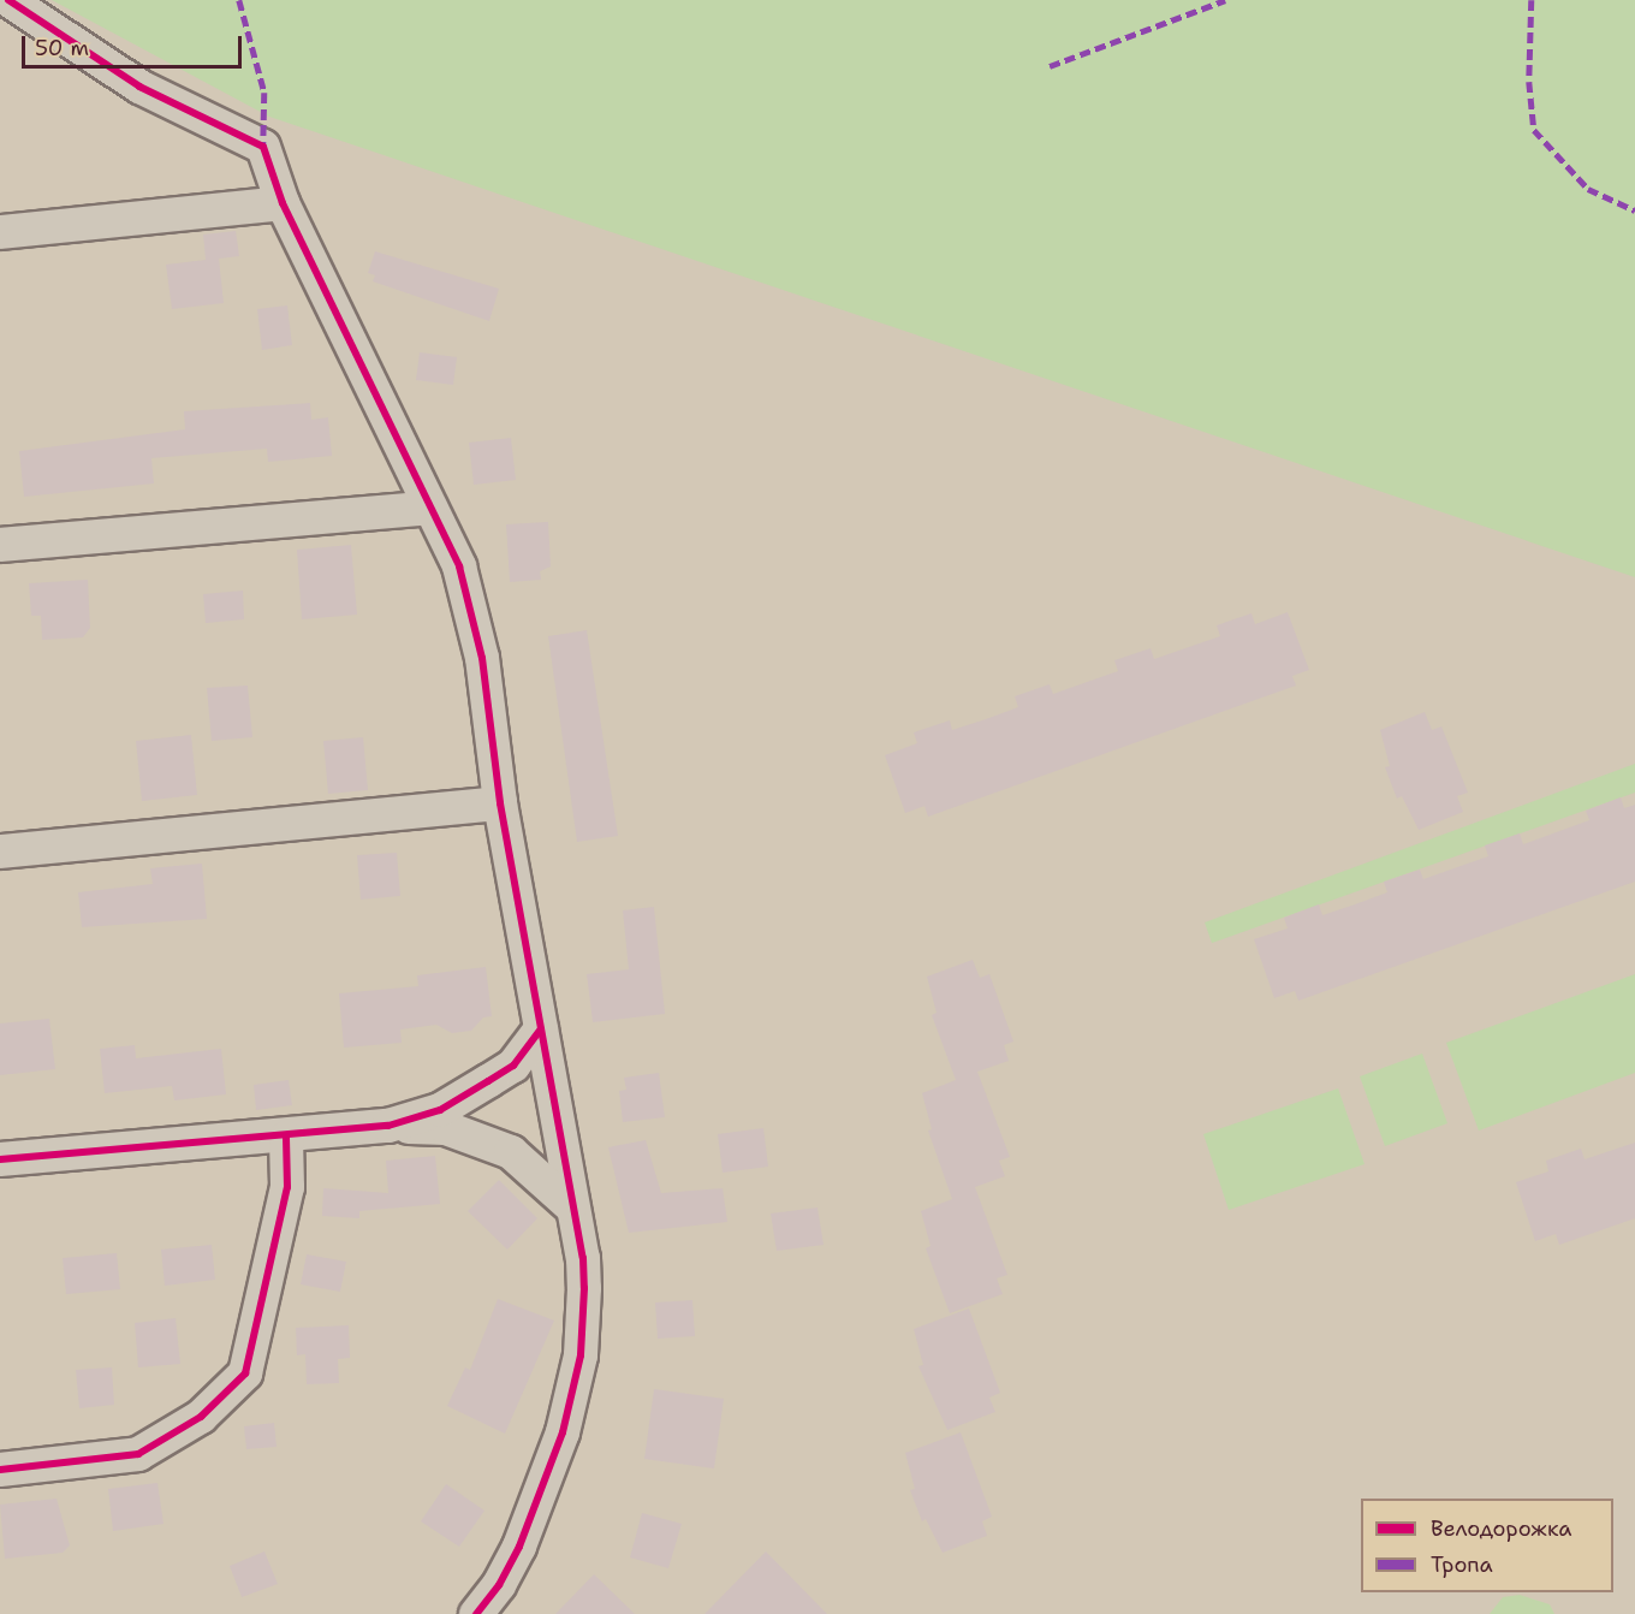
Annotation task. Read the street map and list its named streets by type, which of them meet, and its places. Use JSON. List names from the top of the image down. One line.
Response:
{"legend":["Велодорожка","Тропа"],"scale_bar":"50 m"}
